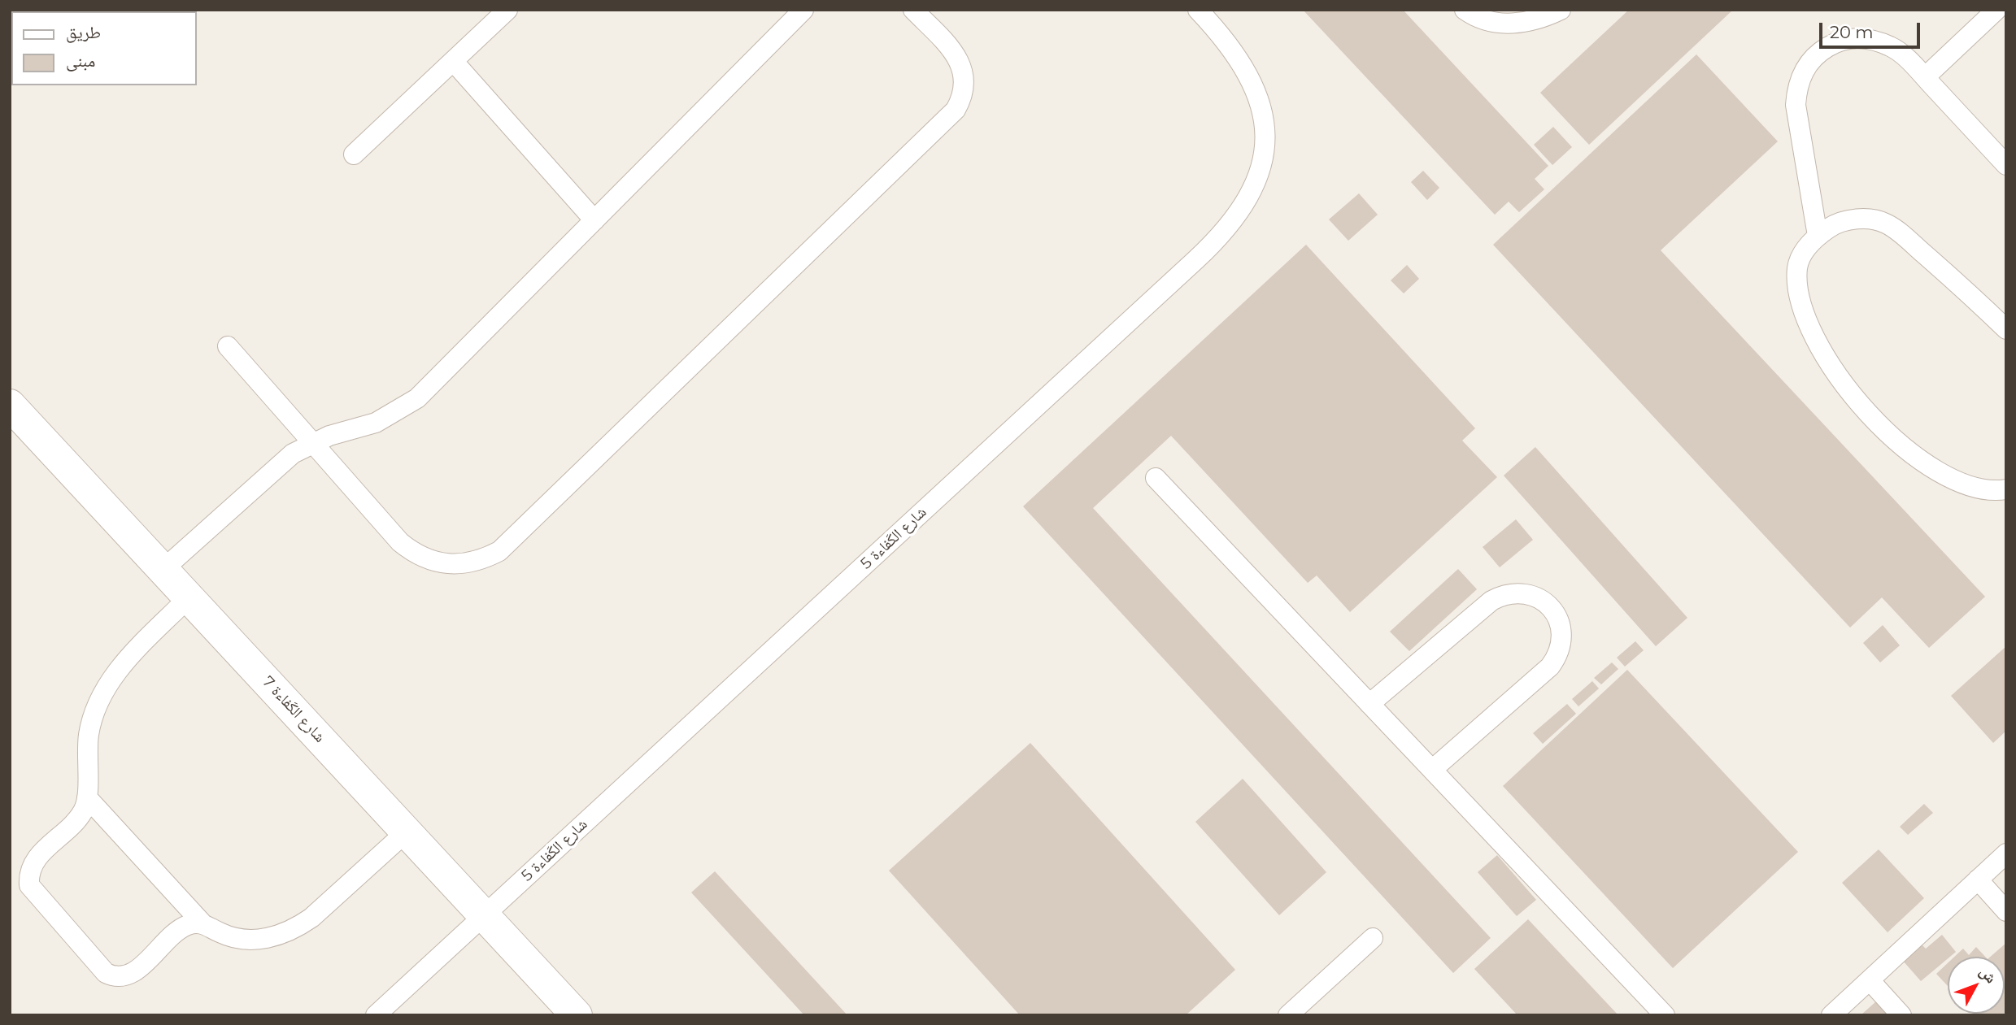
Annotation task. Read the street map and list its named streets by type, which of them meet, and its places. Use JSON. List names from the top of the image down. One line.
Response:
{"streets":{"street":["شارع الكَفاءة 7"],"lane":["شارع الكَفاءة 5"]},"crossings":[["شارع الكَفاءة 5","شارع الكَفاءة 7"]],"legend":["طريق","مبنى"],"scale_bar":"20 m","north":"top right"}
